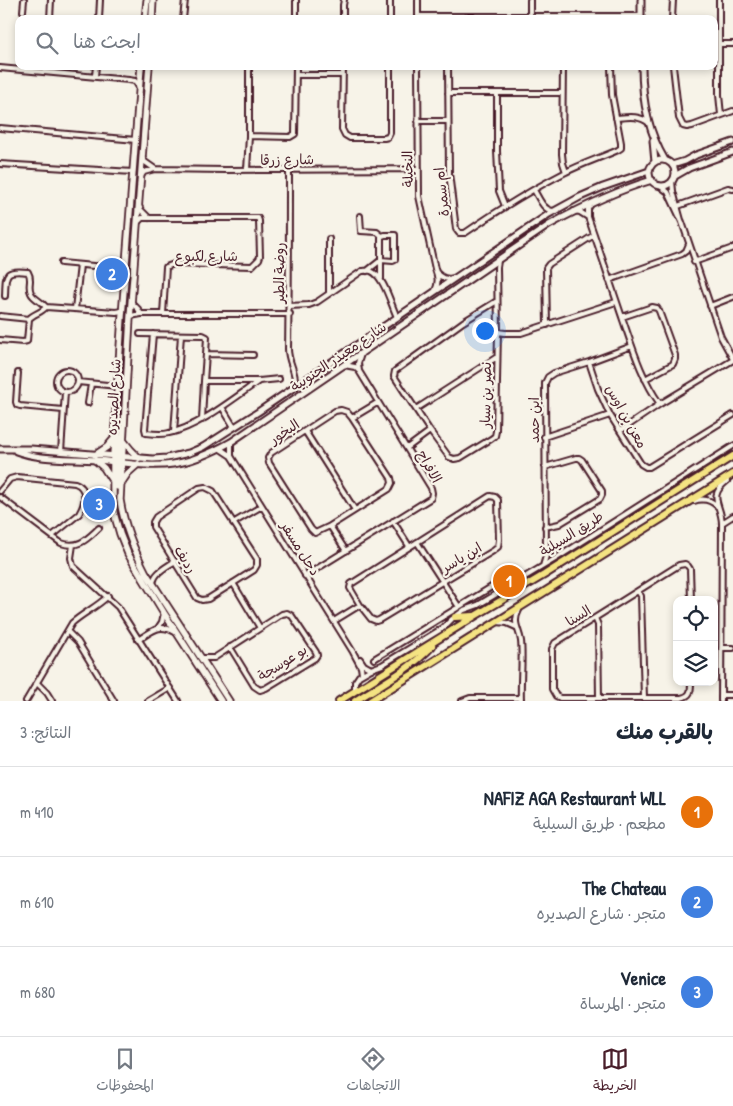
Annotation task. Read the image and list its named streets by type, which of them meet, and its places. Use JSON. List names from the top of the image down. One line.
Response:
{"streets":{"main road":["شارع الصديره","طريق السيلية"],"street":["شارع زرقا","النخيلة","ام سمرة","شارع لكبوع","روضة الطير","شارع معيذر الجنوبية","نصر بن سيار","معن بن اوس","ابن حمد","البخور","الافراح","دحل مسفر","ابن ياسر","رديف","السنا","بو عوسجة"]},"crossings":[["شارع زرقا","النخيلة"],["شارع زرقا","روضة الطير"],["شارع زرقا","شارع الصديره"],["النخيلة","شارع معيذر الجنوبية"],["شارع لكبوع","شارع الصديره"],["روضة الطير","شارع معيذر الجنوبية"],["شارع معيذر الجنوبية","نصر بن سيار"],["شارع معيذر الجنوبية","شارع الصديره"],["شارع معيذر الجنوبية","دحل مسفر"],["شارع الصديره","بو عوسجة"],["معن بن اوس","ابن حمد"],["ابن حمد","طريق السيلية"],["الافراح","دحل مسفر"],["طريق السيلية","دحل مسفر"]],"page":{"search":"ابحث هنا","pins":["2","3","1"],"heading":["بالقرب منك","النتائج: 3"],"list":[{"mark":"1","name":"NAFIZ AGA Restaurant WLL","note":"مطعم · طريق السيلية","value":"410 m"},{"mark":"2","name":"The Chateau","note":"متجر · شارع الصديره","value":"610 m"},{"mark":"3","name":"Venice","note":"متجر · المرساة","value":"680 m"}],"nav":["الخريطة","الاتجاهات","المحفوظات"]}}
